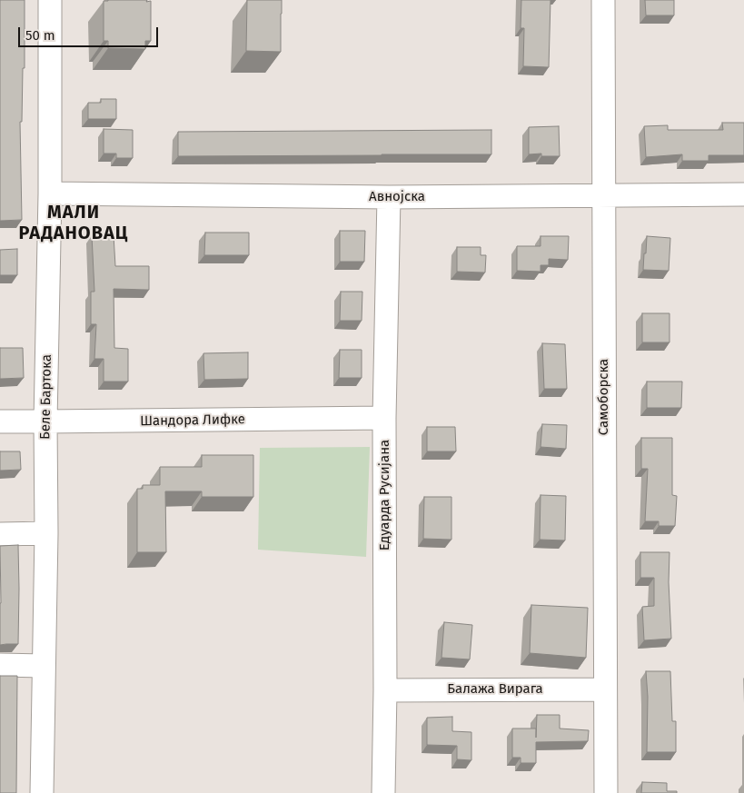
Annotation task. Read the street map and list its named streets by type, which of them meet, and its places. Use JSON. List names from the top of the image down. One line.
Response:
{"streets":{"street":["Авнојска","Беле Бартока","Самоборска","Шандора Лифке","Едуарда Русијана","Балажа Вирага"]},"crossings":[["Авнојска","Беле Бартока"],["Авнојска","Самоборска"],["Авнојска","Едуарда Русијана"],["Беле Бартока","Шандора Лифке"],["Самоборска","Балажа Вирага"],["Шандора Лифке","Едуарда Русијана"],["Едуарда Русијана","Балажа Вирага"]],"districts":["МАЛИ РАДАНОВАЦ"],"scale_bar":"50 m"}
